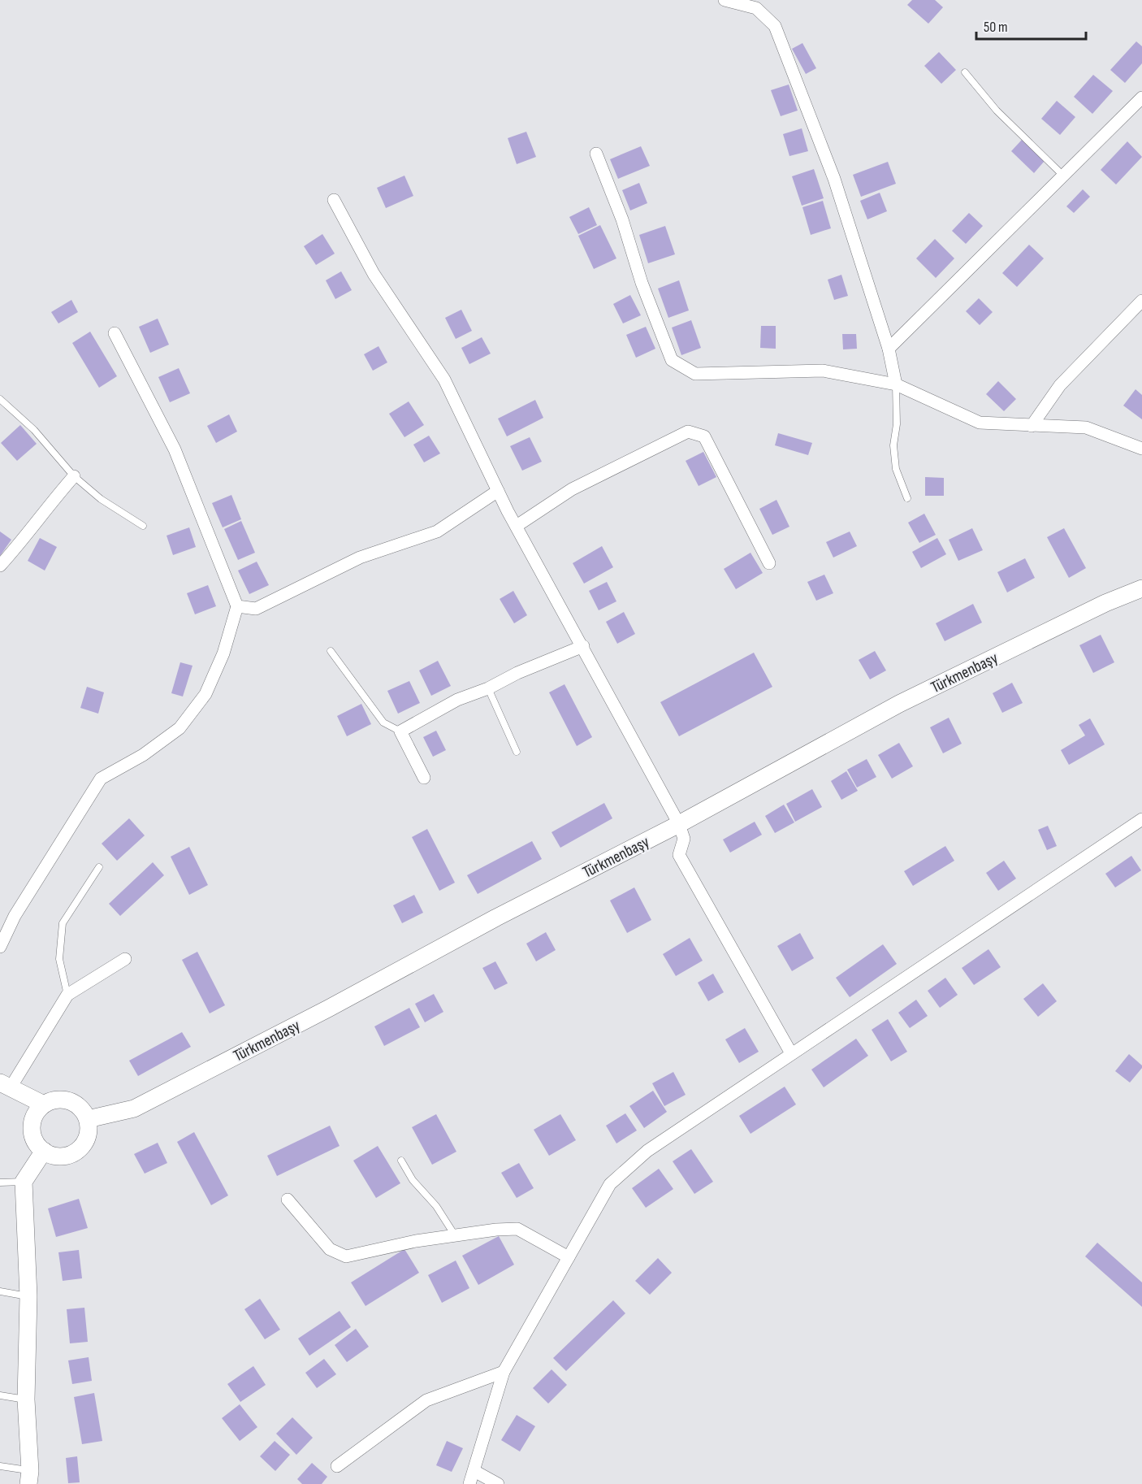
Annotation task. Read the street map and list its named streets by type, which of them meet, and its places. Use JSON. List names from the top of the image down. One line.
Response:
{"streets":{"street":["Türkmenbaşy"]},"scale_bar":"50 m"}
